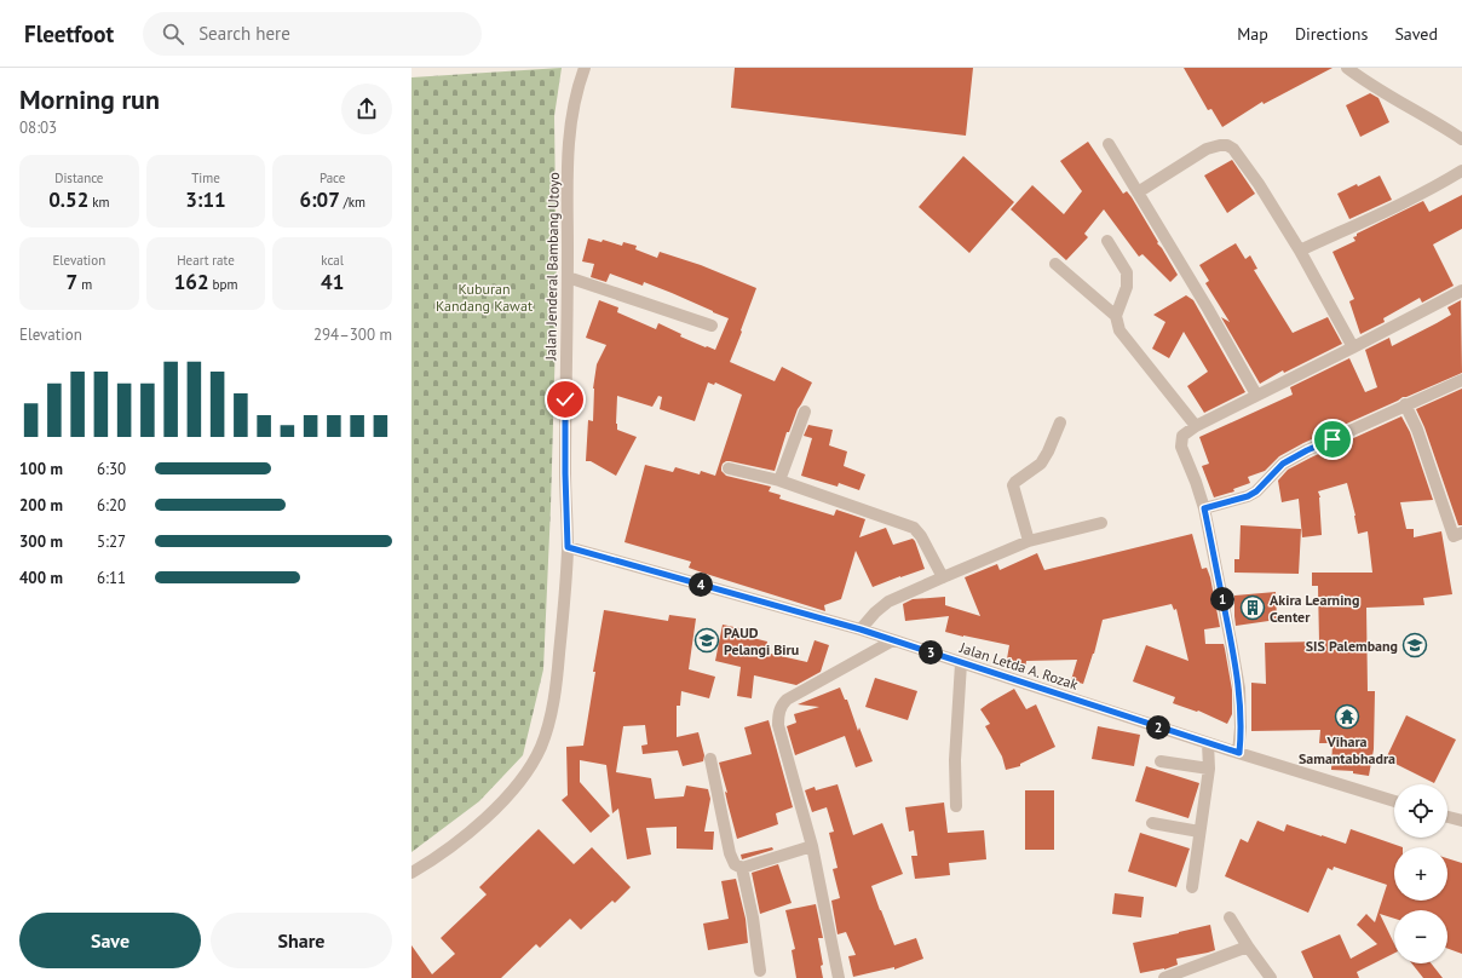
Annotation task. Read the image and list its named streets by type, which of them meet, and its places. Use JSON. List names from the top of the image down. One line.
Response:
{"streets":{"street":["Jalan Jenderal Bambang Utoyo","Jalan Letda A. Rozak"]},"crossings":[["Jalan Jenderal Bambang Utoyo","Jalan Letda A. Rozak"]],"parks":["Kuburan Kandang Kawat"],"places":{"building":["Akira Learning Center"],"school or university":["PAUD Pelangi Biru","SIS Palembang"],"temple":["Vihara Samantabhadra"]},"page":{"header":"Fleetfoot","search":"Search here","nav":["Map","Directions","Saved"],"heading":["Morning run","08:03"],"stats":[["Distance","0.52 km"],["Time","3:11"],["Pace","6:07 /km"],["Elevation","7 m"],["Heart rate","162 bpm"],["kcal","41"]],"chart":["Elevation","294–300 m"],"list":[{"name":"100 m","note":"6:30"},{"name":"200 m","note":"6:20"},{"name":"300 m","note":"5:27"},{"name":"400 m","note":"6:11"}],"pins":["4","1","3","2"],"map_buttons":["+","−"],"buttons":["Save","Share"]}}
